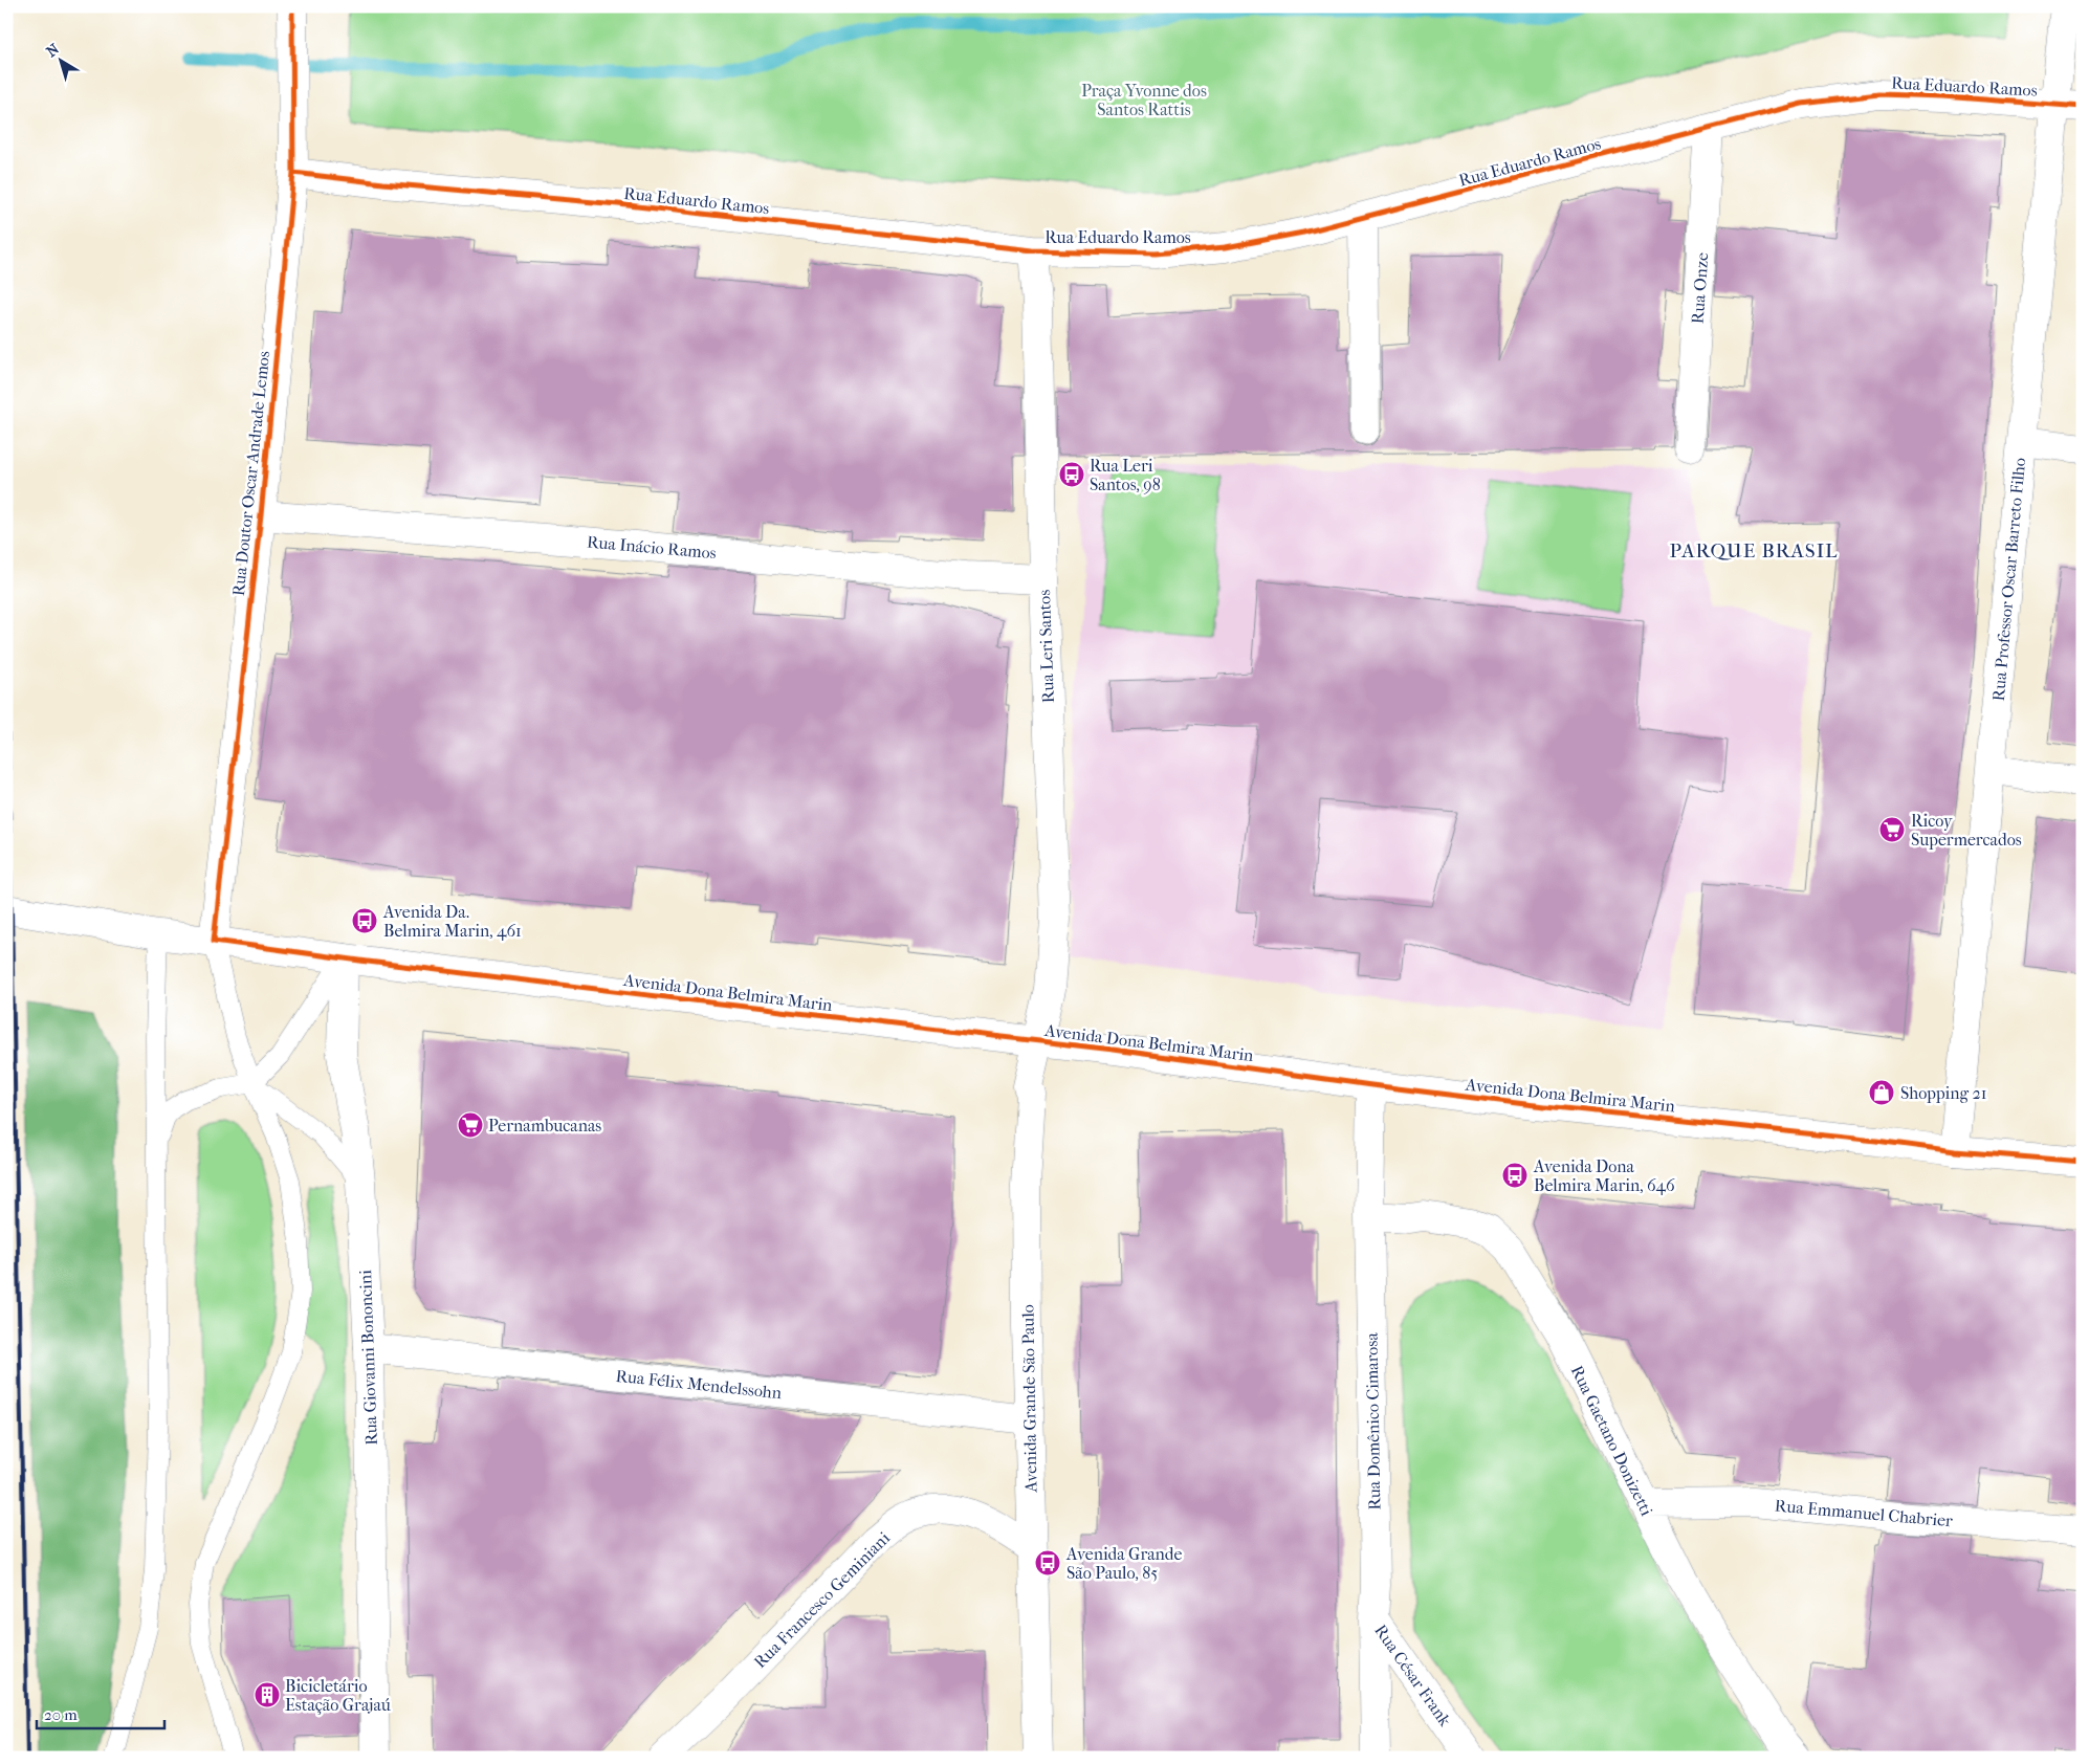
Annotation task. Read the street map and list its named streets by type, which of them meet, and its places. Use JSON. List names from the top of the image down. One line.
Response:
{"streets":{"street":["Rua Eduardo Ramos","Rua Onze","Rua Doutor Oscar Andrade Lemos","Rua Inácio Ramos","Rua Professor Oscar Barreto Filho","Rua Leri Santos","Avenida Dona Belmira Marin","Rua Giovanni Bononcini","Rua Félix Mendelssohn","Avenida Grande São Paulo","Rua Domênico Cimarosa","Rua Gaetano Donizetti","Rua Emmanuel Chabrier","Rua Francesco Geminiani","Rua César Frank"]},"crossings":[["Rua Eduardo Ramos","Rua Onze"],["Rua Eduardo Ramos","Rua Doutor Oscar Andrade Lemos"],["Rua Eduardo Ramos","Rua Professor Oscar Barreto Filho"],["Rua Eduardo Ramos","Rua Leri Santos"],["Rua Doutor Oscar Andrade Lemos","Rua Inácio Ramos"],["Rua Doutor Oscar Andrade Lemos","Avenida Dona Belmira Marin"],["Rua Inácio Ramos","Rua Leri Santos"],["Rua Professor Oscar Barreto Filho","Avenida Dona Belmira Marin"],["Rua Leri Santos","Avenida Dona Belmira Marin"],["Rua Leri Santos","Avenida Grande São Paulo"],["Avenida Dona Belmira Marin","Rua Giovanni Bononcini"],["Avenida Dona Belmira Marin","Avenida Grande São Paulo"],["Avenida Dona Belmira Marin","Rua Domênico Cimarosa"],["Rua Giovanni Bononcini","Rua Félix Mendelssohn"],["Rua Félix Mendelssohn","Avenida Grande São Paulo"],["Avenida Grande São Paulo","Rua Francesco Geminiani"],["Rua Domênico Cimarosa","Rua Gaetano Donizetti"],["Rua Domênico Cimarosa","Rua César Frank"],["Rua Gaetano Donizetti","Rua Emmanuel Chabrier"]],"districts":["PARQUE BRASIL"],"parks":["Praça Yvonne dos Santos Rattis"],"places":{"bus stop":["Rua Leri Santos, 98","Avenida Da. Belmira Marin, 461","Avenida Dona Belmira Marin, 646","Avenida Grande São Paulo, 85"],"supermarket":["Ricoy Supermercados","Pernambucanas"],"shop":["Shopping 21"],"building":["Bicicletário Estação Grajaú"]},"scale_bar":"20 m","north":"top left"}
